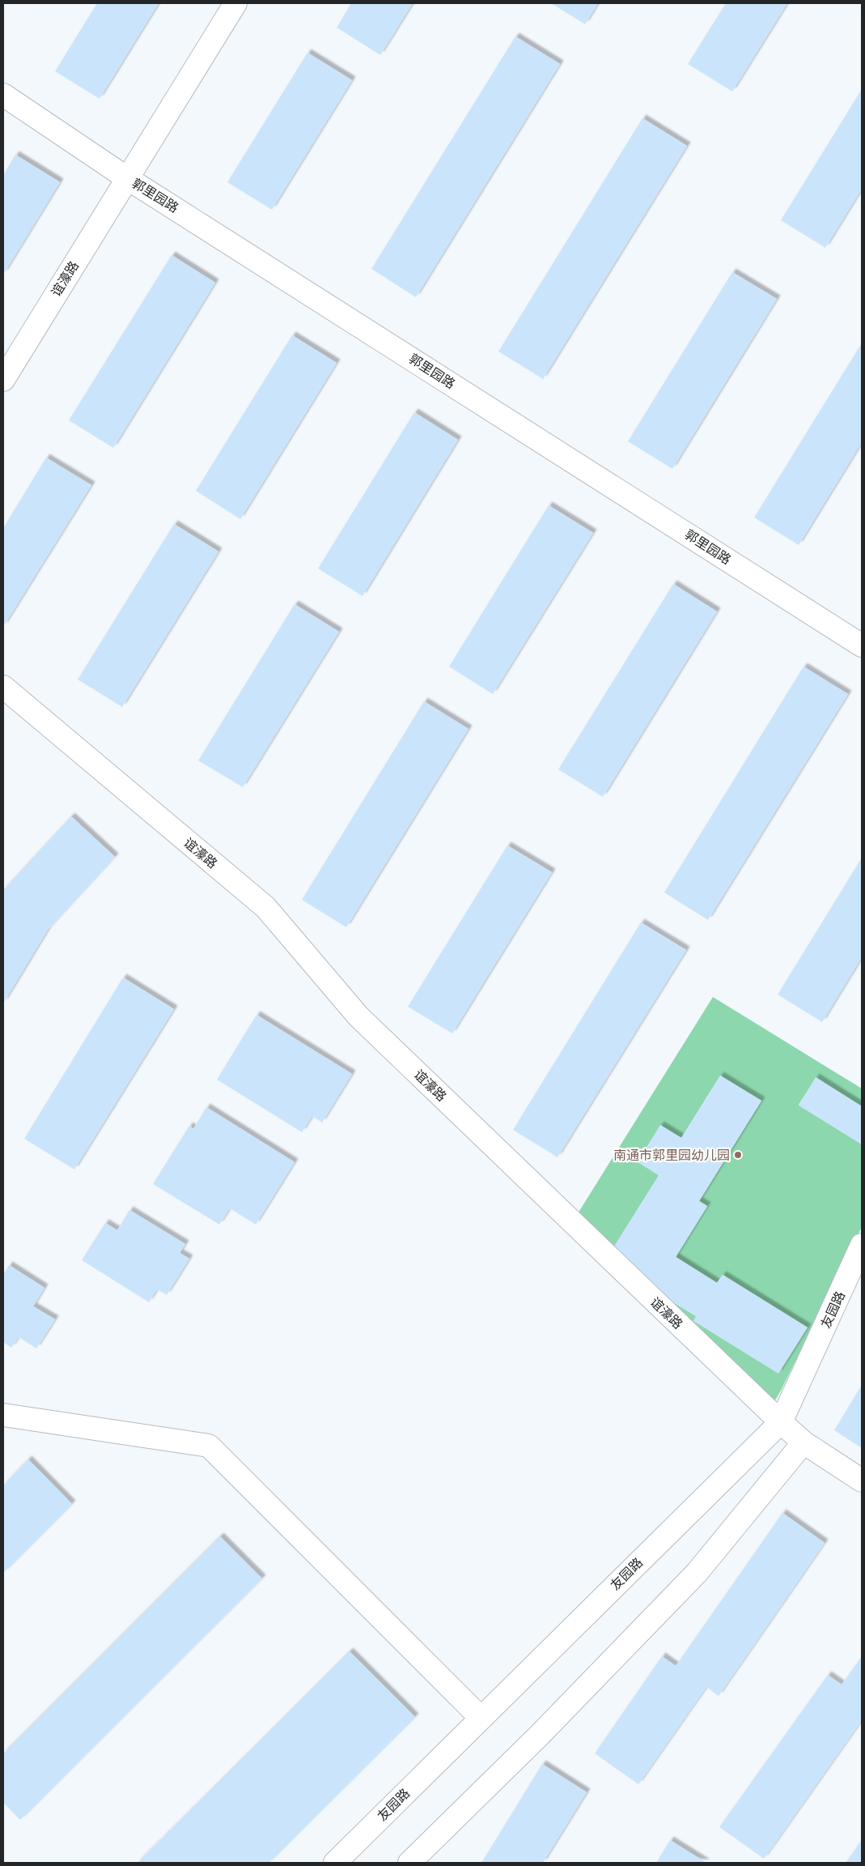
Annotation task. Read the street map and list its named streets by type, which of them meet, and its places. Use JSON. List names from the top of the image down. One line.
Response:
{"streets":{"street":["郭里园路","谊濠路","友园路"]},"crossings":[["郭里园路","谊濠路"],["谊濠路","友园路"]],"places":["南通市郭里园幼儿园"]}
